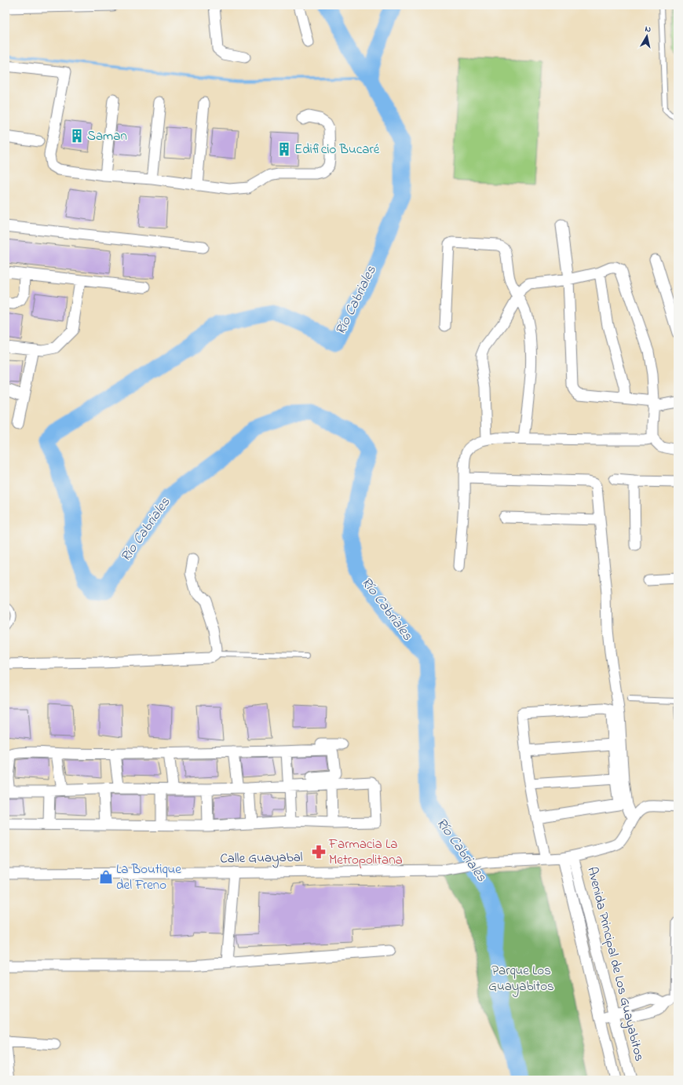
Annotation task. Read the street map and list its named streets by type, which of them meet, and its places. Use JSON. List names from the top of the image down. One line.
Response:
{"streets":{"street":["Calle Guayabal","Avenida Principal de Los Guayabitos"]},"crossings":[["Calle Guayabal","Avenida Principal de Los Guayabitos"]],"water":["Río Cabriales"],"parks":["Parque Los Guayabitos"],"places":{"building":["Saman","Edificio Bucaré"],"pharmacy":["Farmacia La Metropolitana"],"shop":["La Boutique del Freno"]},"north":"top"}
